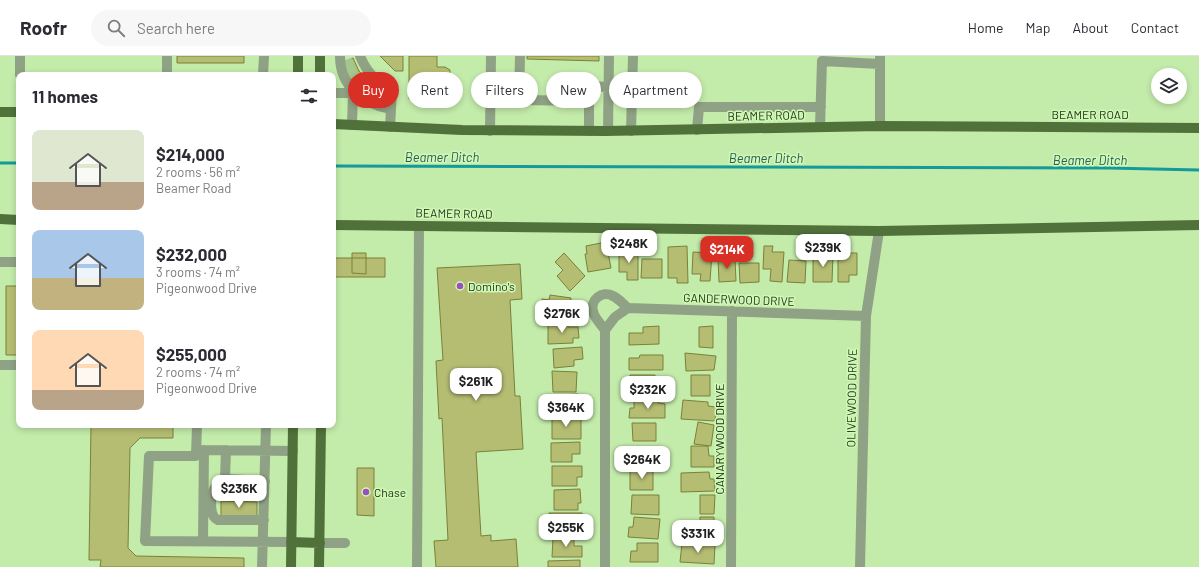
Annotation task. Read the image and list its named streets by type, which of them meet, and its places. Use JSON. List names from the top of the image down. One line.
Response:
{"streets":{"main road":["BEAMER ROAD"],"street":["GANDERWOOD DRIVE","OLIVEWOOD DRIVE","CANARYWOOD DRIVE"]},"crossings":[["BEAMER ROAD","OLIVEWOOD DRIVE"],["GANDERWOOD DRIVE","OLIVEWOOD DRIVE"],["GANDERWOOD DRIVE","CANARYWOOD DRIVE"]],"water":["Beamer Ditch"],"places":["Domino's","Chase"],"page":{"header":"Roofr","search":"Search here","nav":["Home","Map","About","Contact"],"chip":["Buy","Rent","Filters","New","Apartment"],"heading":"11 homes","list":[{"name":"$214,000","note":"2 rooms · 56 m² · Beamer Road"},{"name":"$232,000","note":"3 rooms · 74 m² · Pigeonwood Drive"},{"name":"$255,000","note":"2 rooms · 74 m² · Pigeonwood Drive"}],"price":["$248K","$239K","$214K","$276K","$261K","$232K","$364K","$264K","$236K","$255K","$331K"]}}
